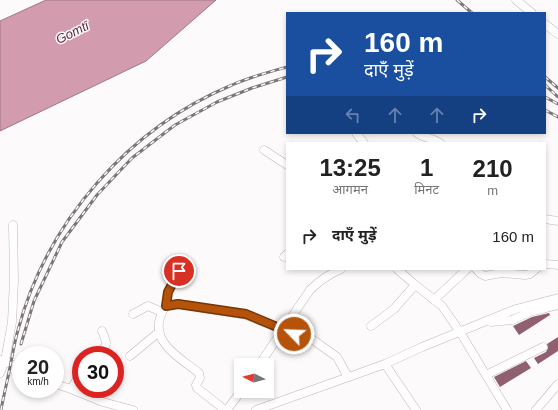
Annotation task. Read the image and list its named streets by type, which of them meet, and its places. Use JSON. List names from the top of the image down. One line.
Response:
{"water":["Gomtī"],"north":"left","page":{"turn":["160 m","दाएँ मुड़ें"],"eta":["13:25","आगमन","1","मिनट","210","m"],"list":[{"name":"दाएँ मुड़ें","value":"160 m"}],"speed":"20 km/h","limit":"30"}}
